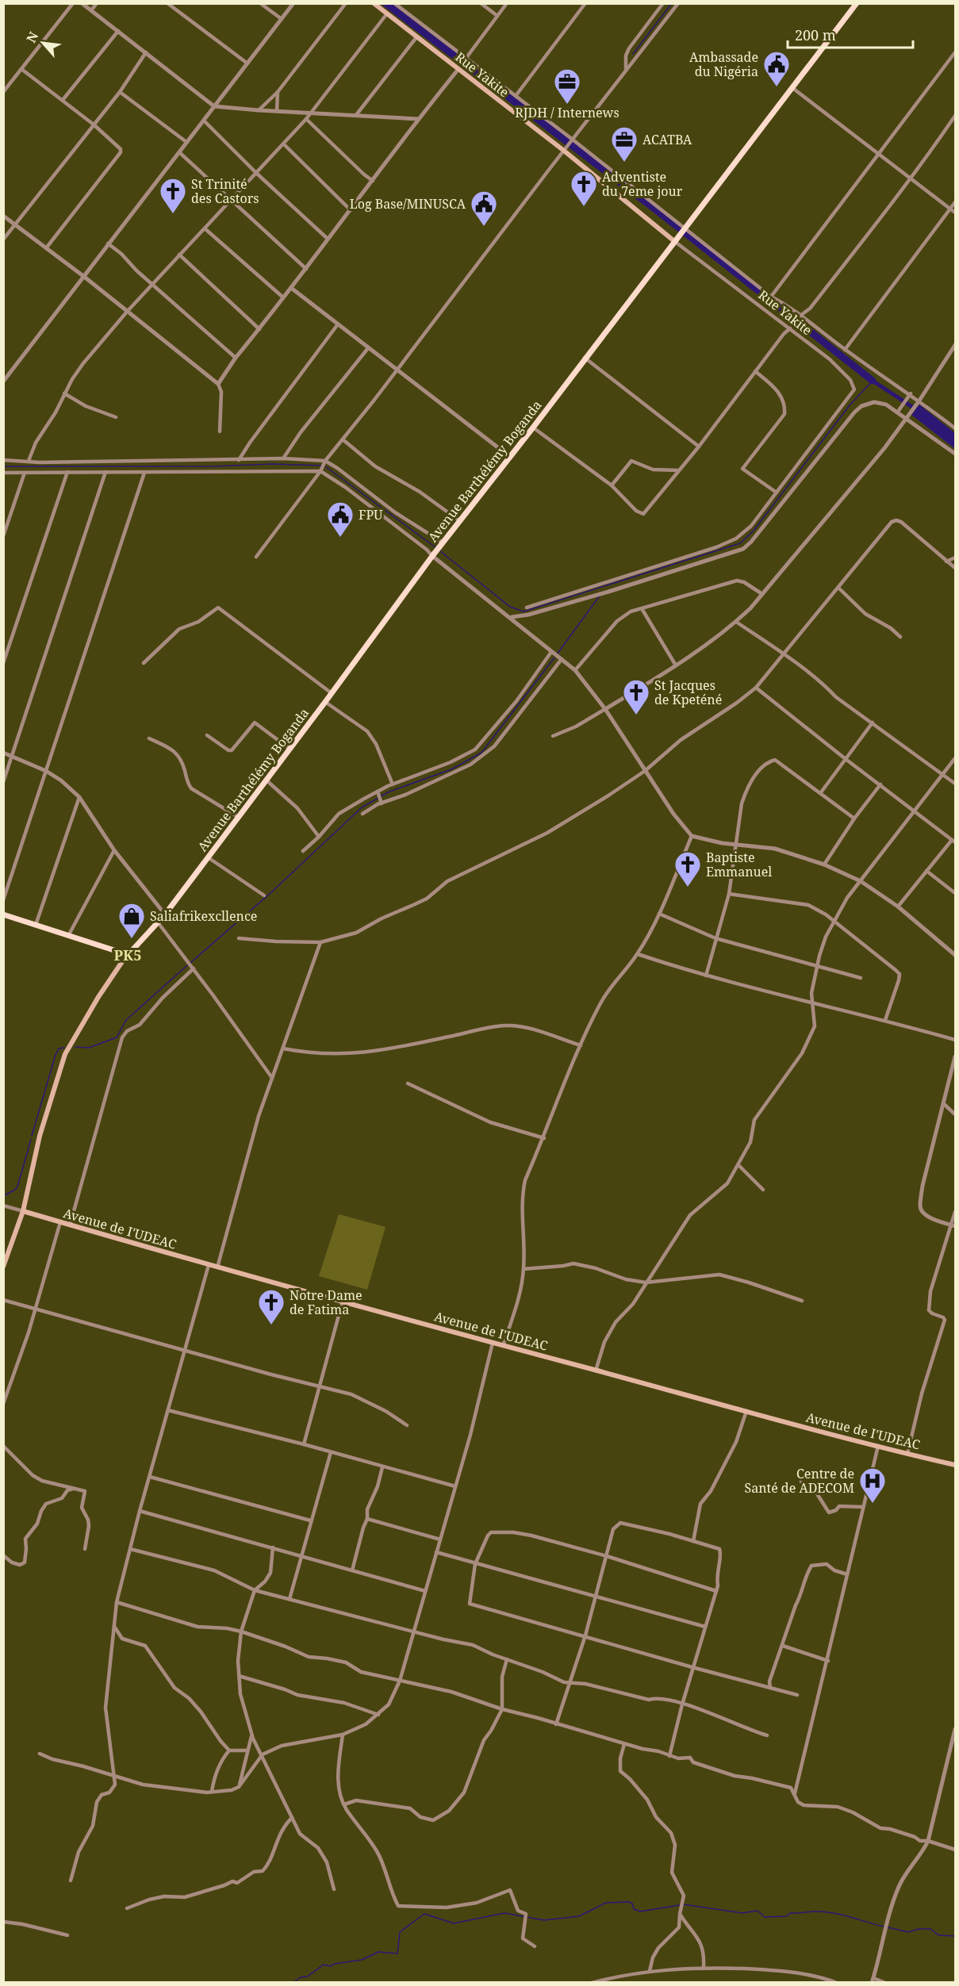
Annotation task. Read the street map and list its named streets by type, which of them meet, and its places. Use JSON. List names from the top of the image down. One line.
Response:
{"streets":{"main road":["Rue Yakite","Avenue Barthélémy Boganda","Avenue de I'UDEAC"]},"crossings":[["Rue Yakite","Avenue Barthélémy Boganda"]],"districts":["PK5"],"places":{"public building":["Ambassade du Nigéria","Log Base/MINUSCA","FPU"],"office":["RJDH / Internews","ACATBA"],"church":["Adventiste du 7eme jour","St Trinité des Castors","St Jacques de Kpeténé","Baptiste Emmanuel","Notre Dame de Fatima"],"shop":["Saliafrikexcllence"],"hospital":["Centre de Santé de ADECOM"]},"scale_bar":"200 m","north":"top left"}
